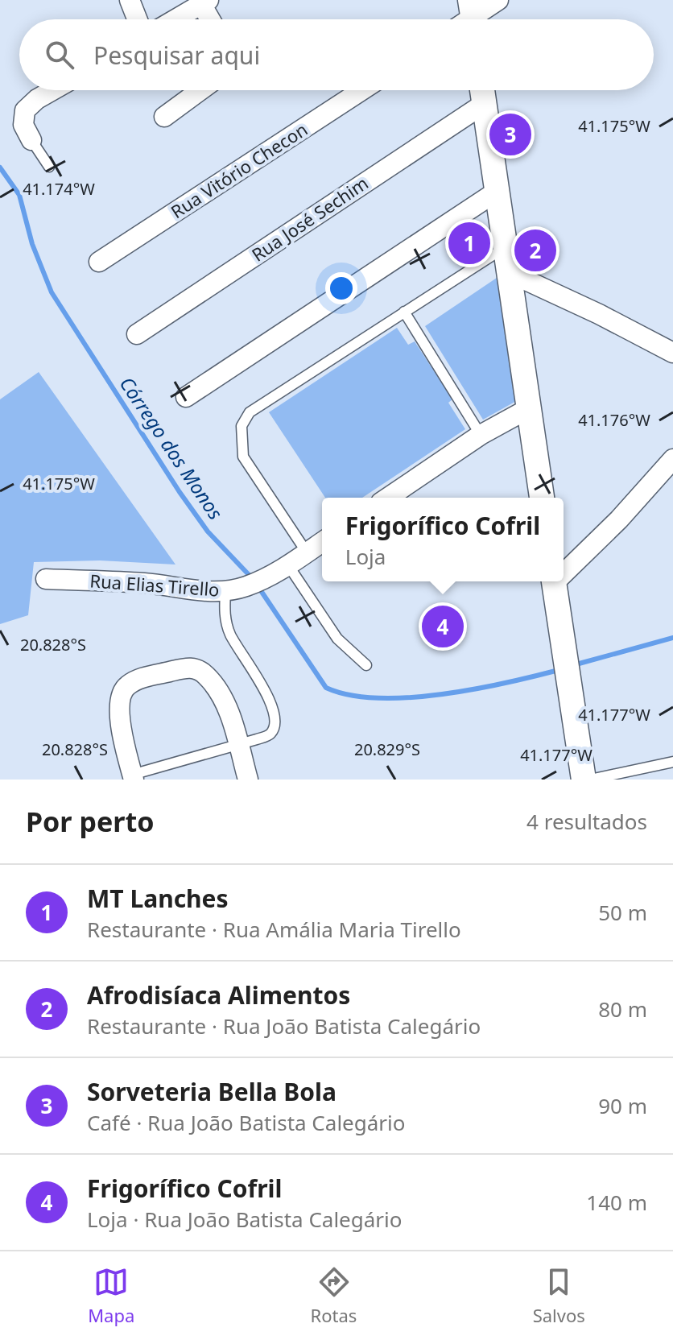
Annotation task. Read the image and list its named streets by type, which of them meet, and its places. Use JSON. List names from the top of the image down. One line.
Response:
{"streets":{"street":["Rua Vitório Checon","Rua José Sechim","Rua Elias Tirello"]},"water":["Córrego dos Monos"],"page":{"search":"Pesquisar aqui","pins":["3","1","2","4"],"popup":["Frigorífico Cofril","Loja"],"heading":["Por perto","4 resultados"],"list":[{"mark":"1","name":"MT Lanches","note":"Restaurante · Rua Amália Maria Tirello","value":"50 m"},{"mark":"2","name":"Afrodisíaca Alimentos","note":"Restaurante · Rua João Batista Calegário","value":"80 m"},{"mark":"3","name":"Sorveteria Bella Bola","note":"Café · Rua João Batista Calegário","value":"90 m"},{"mark":"4","name":"Frigorífico Cofril","note":"Loja · Rua João Batista Calegário","value":"140 m"}],"nav":["Mapa","Rotas","Salvos"]},"coordinates":["41.175°W","41.174°W","41.176°W","20.828°S","41.177°W","20.829°S"]}
